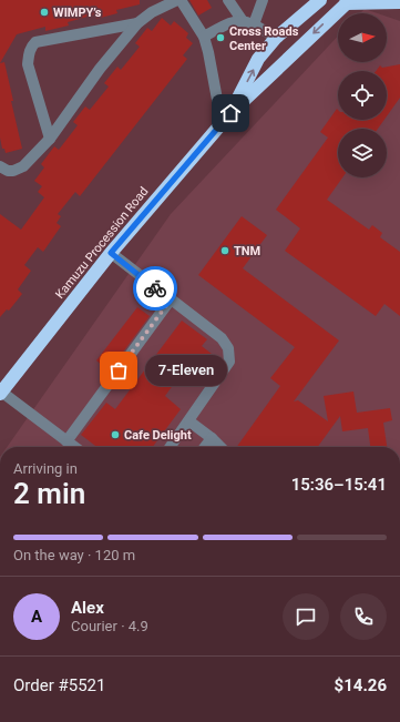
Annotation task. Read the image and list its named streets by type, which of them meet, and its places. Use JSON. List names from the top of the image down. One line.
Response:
{"streets":{"highway":["Kamuzu Procession Road"]},"places":["WIMPY’s","Cross Roads Center","TNM","7-Eleven","Cafe Delight"],"north":"right","page":{"bubble":"7-Eleven","heading":["2 min","Arriving in","15:36–15:41"],"panel":["Alex","Courier · 4.9","Order #5521","$14.26"],"bar":"On the way · 120 m","round":"A"}}
